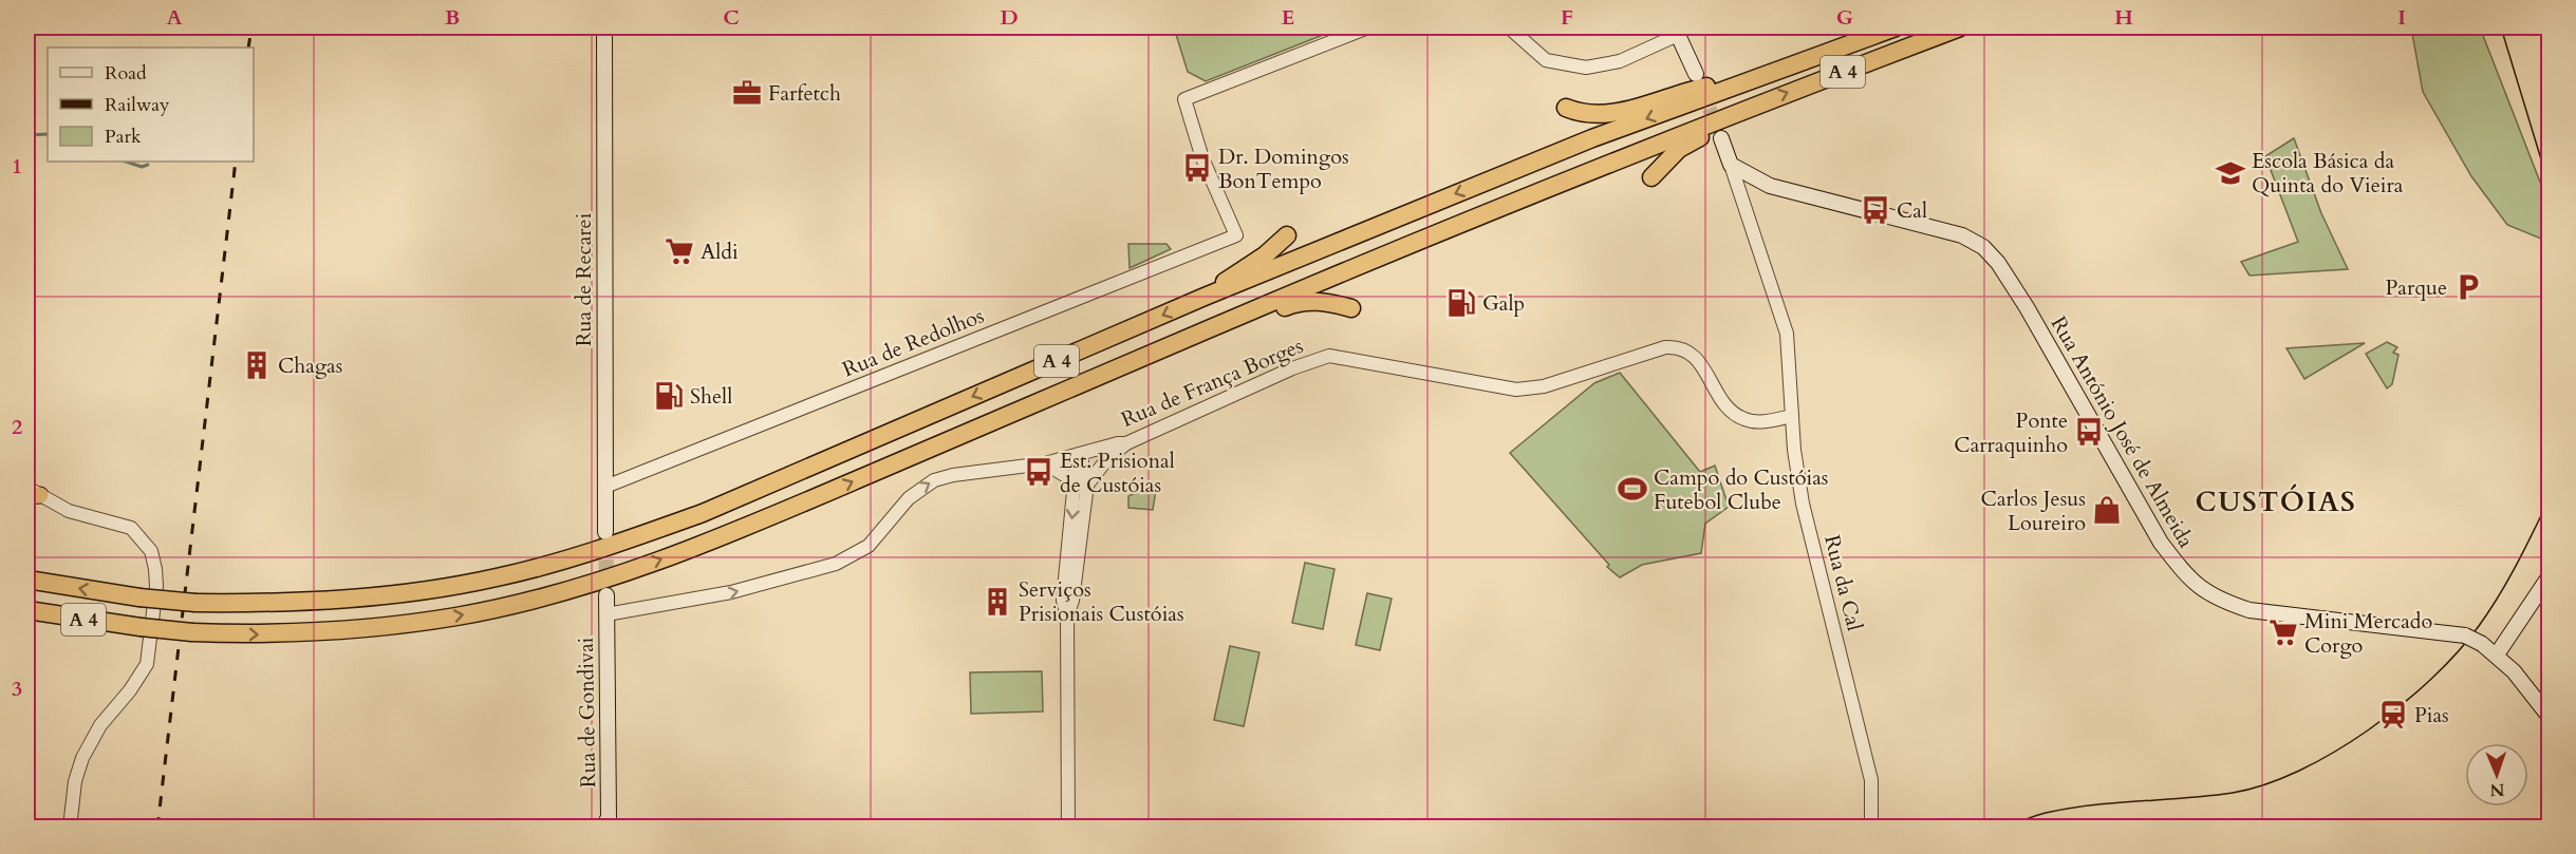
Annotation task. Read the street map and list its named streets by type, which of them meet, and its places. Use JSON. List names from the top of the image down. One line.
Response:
{"streets":{"highway":["A 4"],"main road":["Rua de Recarei","Rua António José de Almeida","Rua de Gondivai"],"street":["Rua de Redolhos","Rua de França Borges","Rua da Cal"]},"crossings":[["Rua de Recarei","Rua de Redolhos"],["Rua de França Borges","Rua da Cal"],["Rua de França Borges","Rua de Gondivai"],["Rua António José de Almeida","Rua da Cal"]],"one_way":["Rua de França Borges"],"districts":["CUSTÓIAS"],"places":{"office":["Farfetch"],"bus stop":["Dr. Domingos BonTempo","Cal","Ponte Carraquinho","Est. Prisional de Custóias"],"school or university":["Escola Básica da Quinta do Vieira"],"supermarket":["Aldi","Mini Mercado Corgo"],"parking":["Parque"],"fuel station":["Galp","Shell"],"building":["Chagas","Serviços Prisionais Custóias"],"sports":["Campo do Custóias Futebol Clube"],"shop":["Carlos Jesus Loureiro"],"station":["Pias"]},"legend":["Road","Railway","Park"],"north":"bottom","grid":{"columns":["A","B","C","D","E","F","G","H","I"],"rows":["1","2","3"]}}
